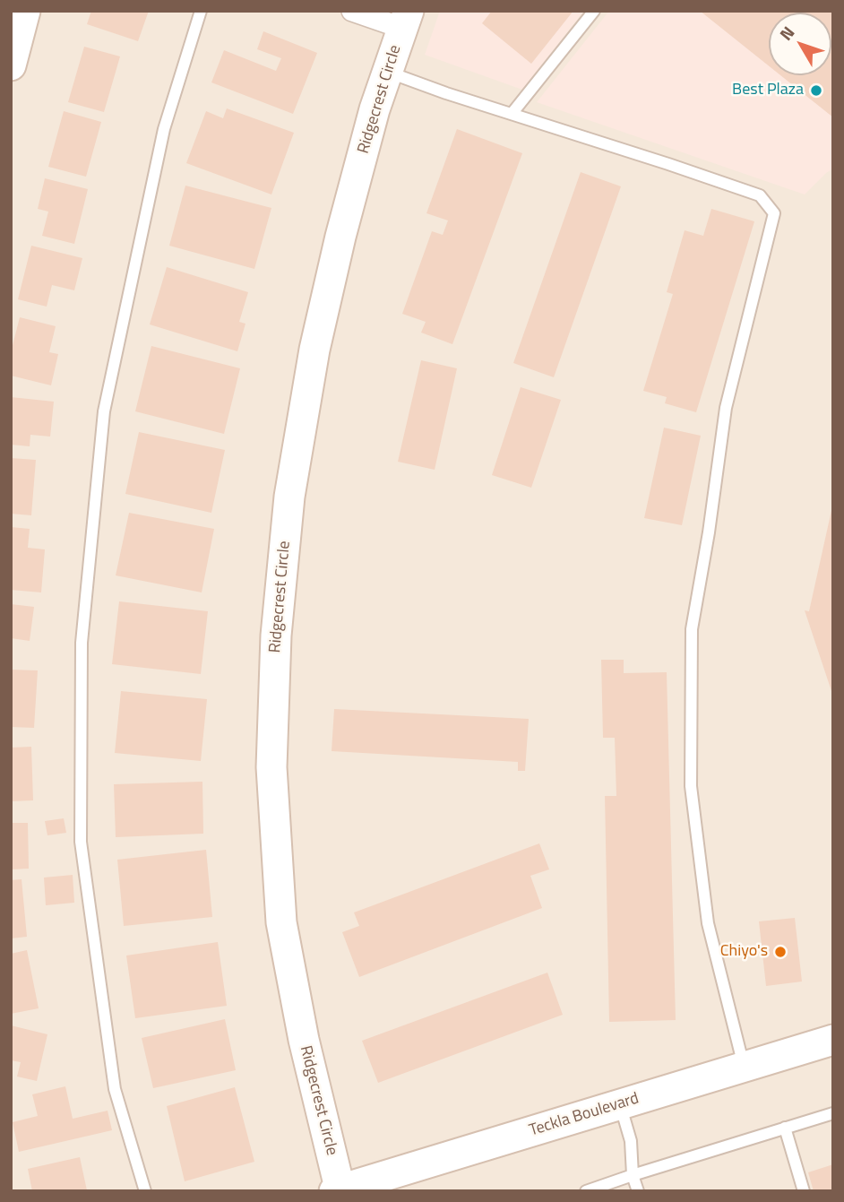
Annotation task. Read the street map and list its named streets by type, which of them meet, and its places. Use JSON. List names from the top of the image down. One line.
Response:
{"streets":{"street":["Ridgecrest Circle","Teckla Boulevard"]},"crossings":[["Ridgecrest Circle","Teckla Boulevard"]],"places":["Best Plaza","Chiyo's"],"north":"top left"}
